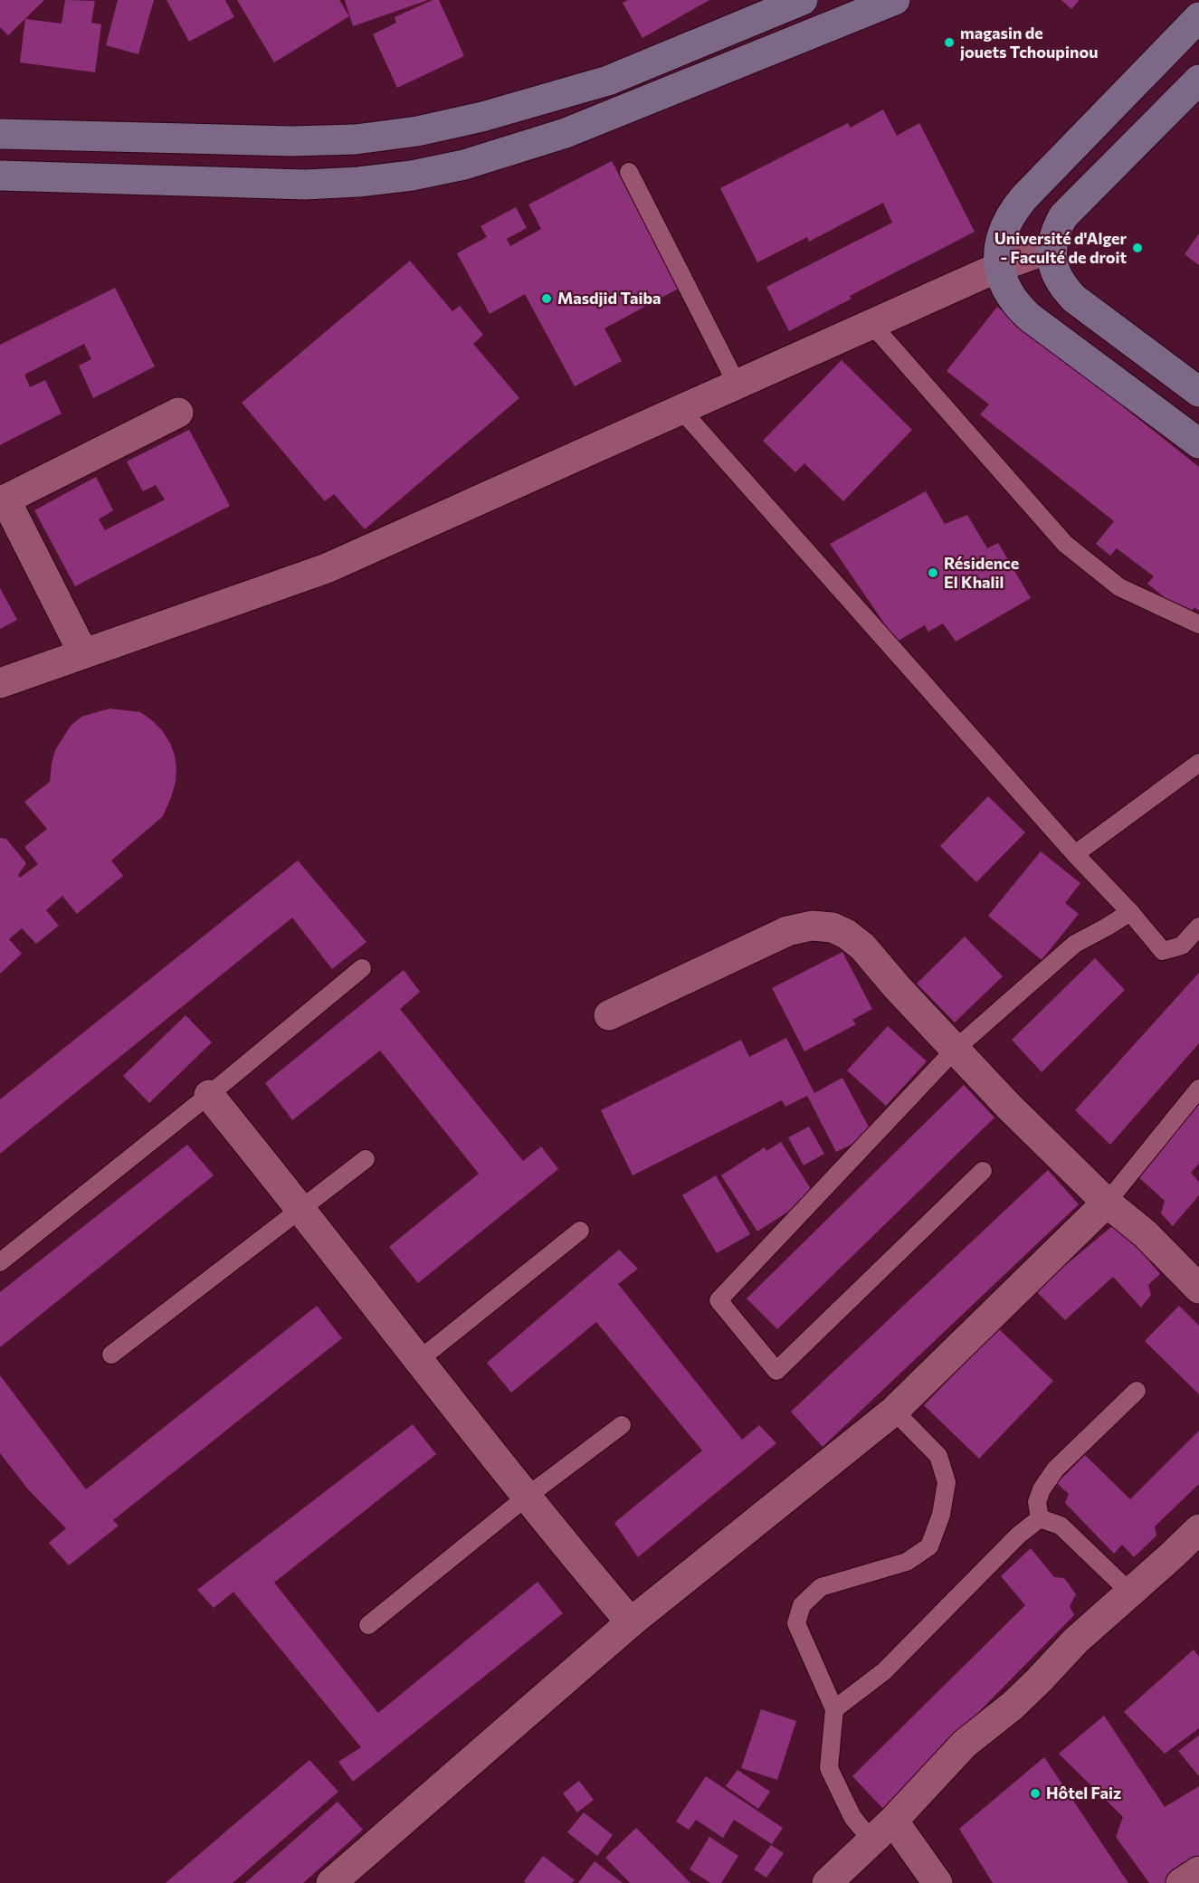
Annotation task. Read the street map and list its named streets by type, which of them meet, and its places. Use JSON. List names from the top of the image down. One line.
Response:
{"places":["magasin de jouets Tchoupinou","Université d'Alger - Faculté de droit","Masdjid Taiba","Résidence El Khalil","Hôtel Faiz"]}
